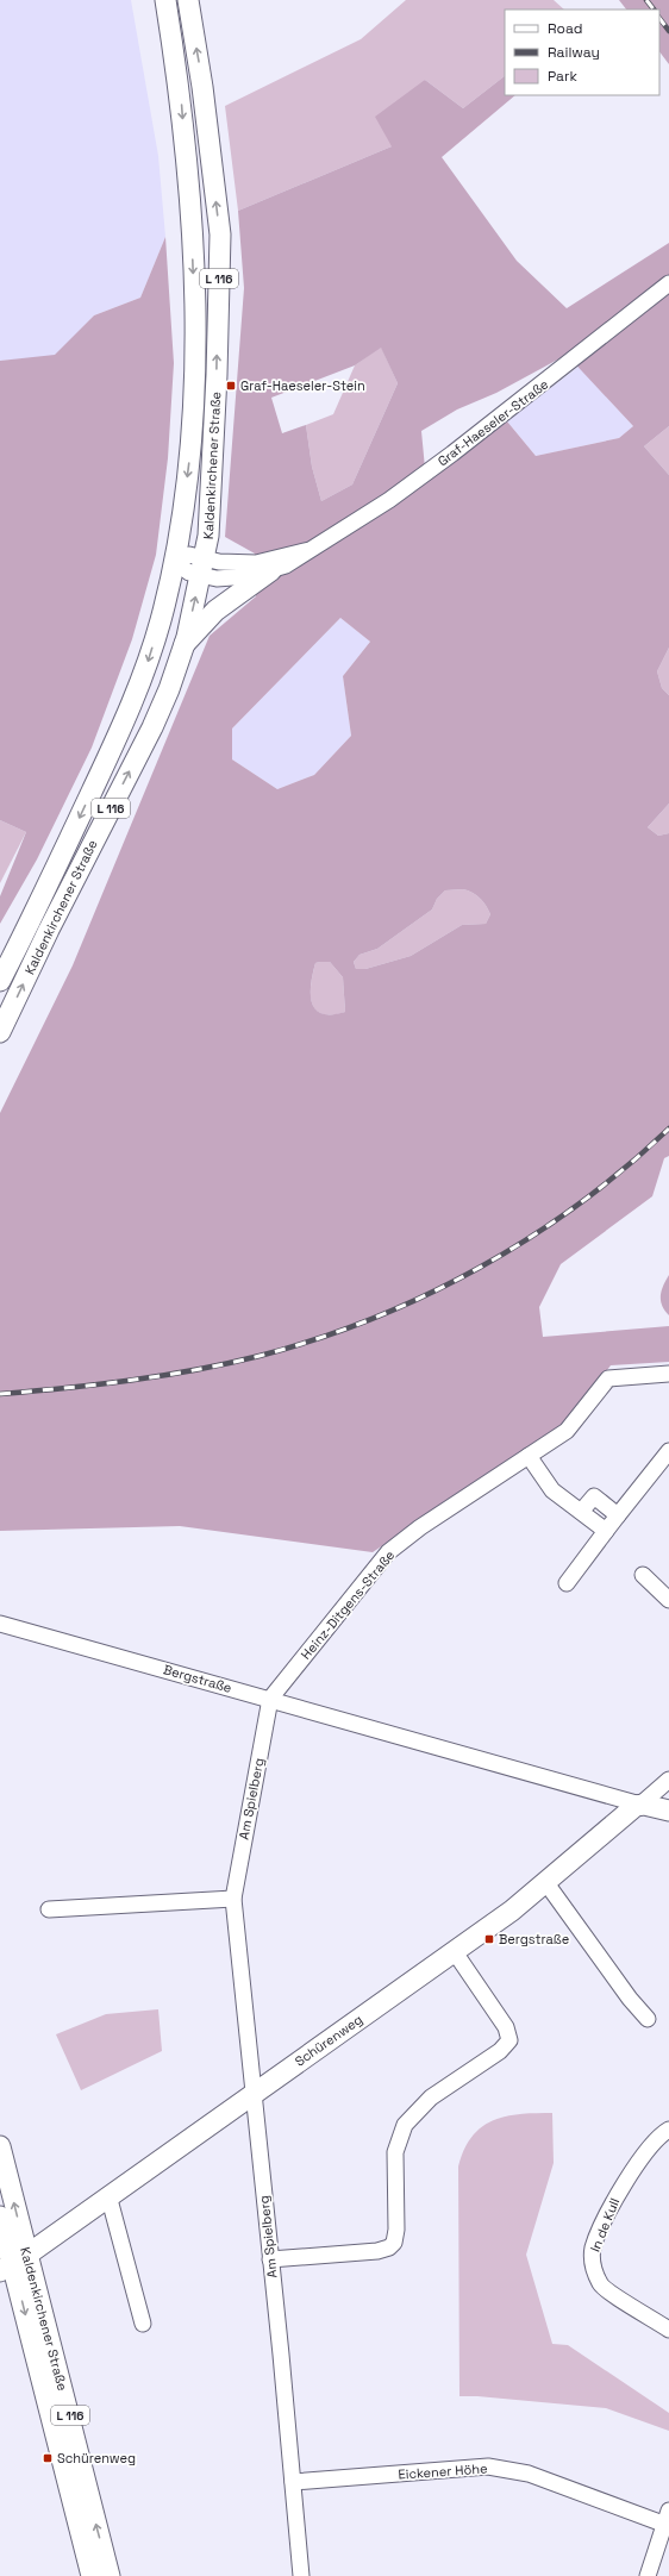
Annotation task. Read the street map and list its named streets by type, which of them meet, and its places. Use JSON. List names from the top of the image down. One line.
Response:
{"streets":{"main road":["L 116","Kaldenkirchener Straße","Bergstraße","Schürenweg"],"street":["Graf-Haeseler-Straße","Heinz-Ditgens-Straße","Am Spielberg","In de Kull","Eickener Höhe"]},"crossings":[["Graf-Haeseler-Straße","Kaldenkirchener Straße"],["Kaldenkirchener Straße","Schürenweg"],["Heinz-Ditgens-Straße","Bergstraße"],["Heinz-Ditgens-Straße","Am Spielberg"],["Bergstraße","Am Spielberg"],["Bergstraße","Schürenweg"],["Am Spielberg","Schürenweg"],["Am Spielberg","Eickener Höhe"]],"places":{"transit":["Graf-Haeseler-Stein","Bergstraße","Schürenweg"]},"legend":["Road","Railway","Park"]}
